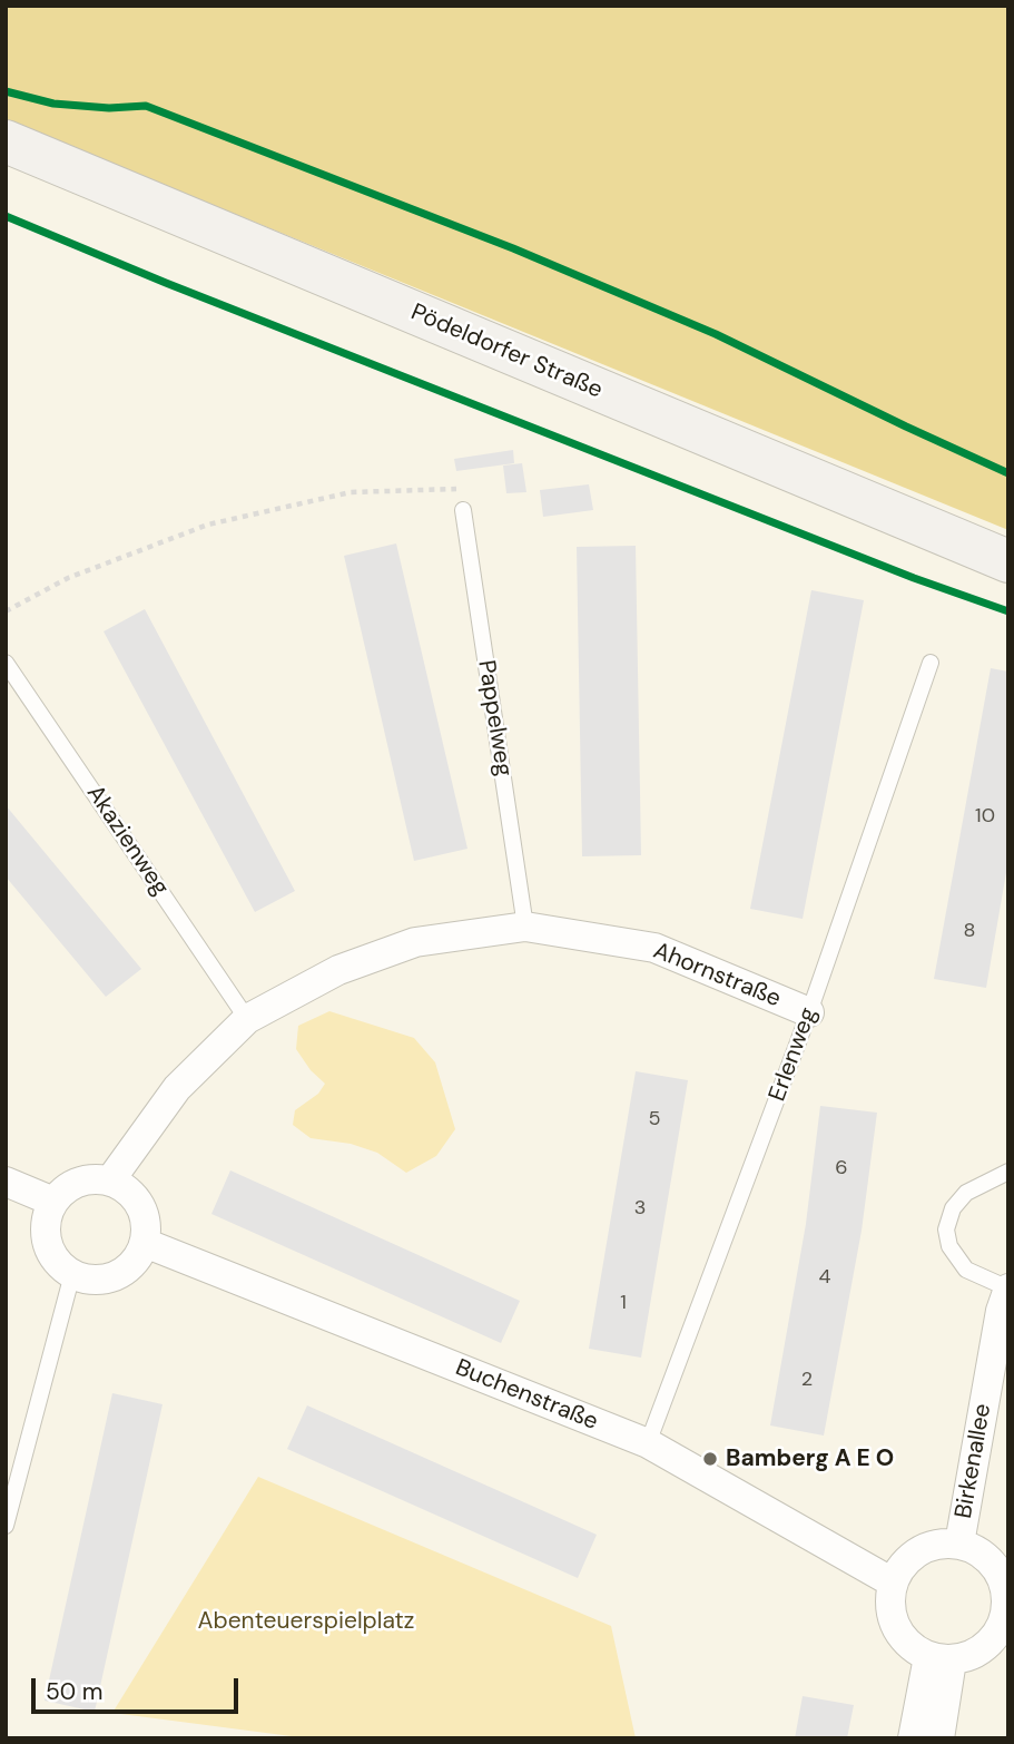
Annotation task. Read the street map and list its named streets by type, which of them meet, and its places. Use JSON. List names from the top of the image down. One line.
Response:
{"streets":{"main road":["Pödeldorfer Straße"],"street":["Ahornstraße","Buchenstraße","Birkenallee"],"lane":["Pappelweg","Akazienweg","Erlenweg"]},"crossings":[["Pappelweg","Ahornstraße"],["Akazienweg","Ahornstraße"],["Ahornstraße","Erlenweg"],["Ahornstraße","Buchenstraße"],["Erlenweg","Buchenstraße"],["Buchenstraße","Birkenallee"]],"parks":["Abenteuerspielplatz"],"places":["Bamberg A E O"],"house_numbers":["10","8","5","6","3","4","1","2"],"scale_bar":"50 m"}
